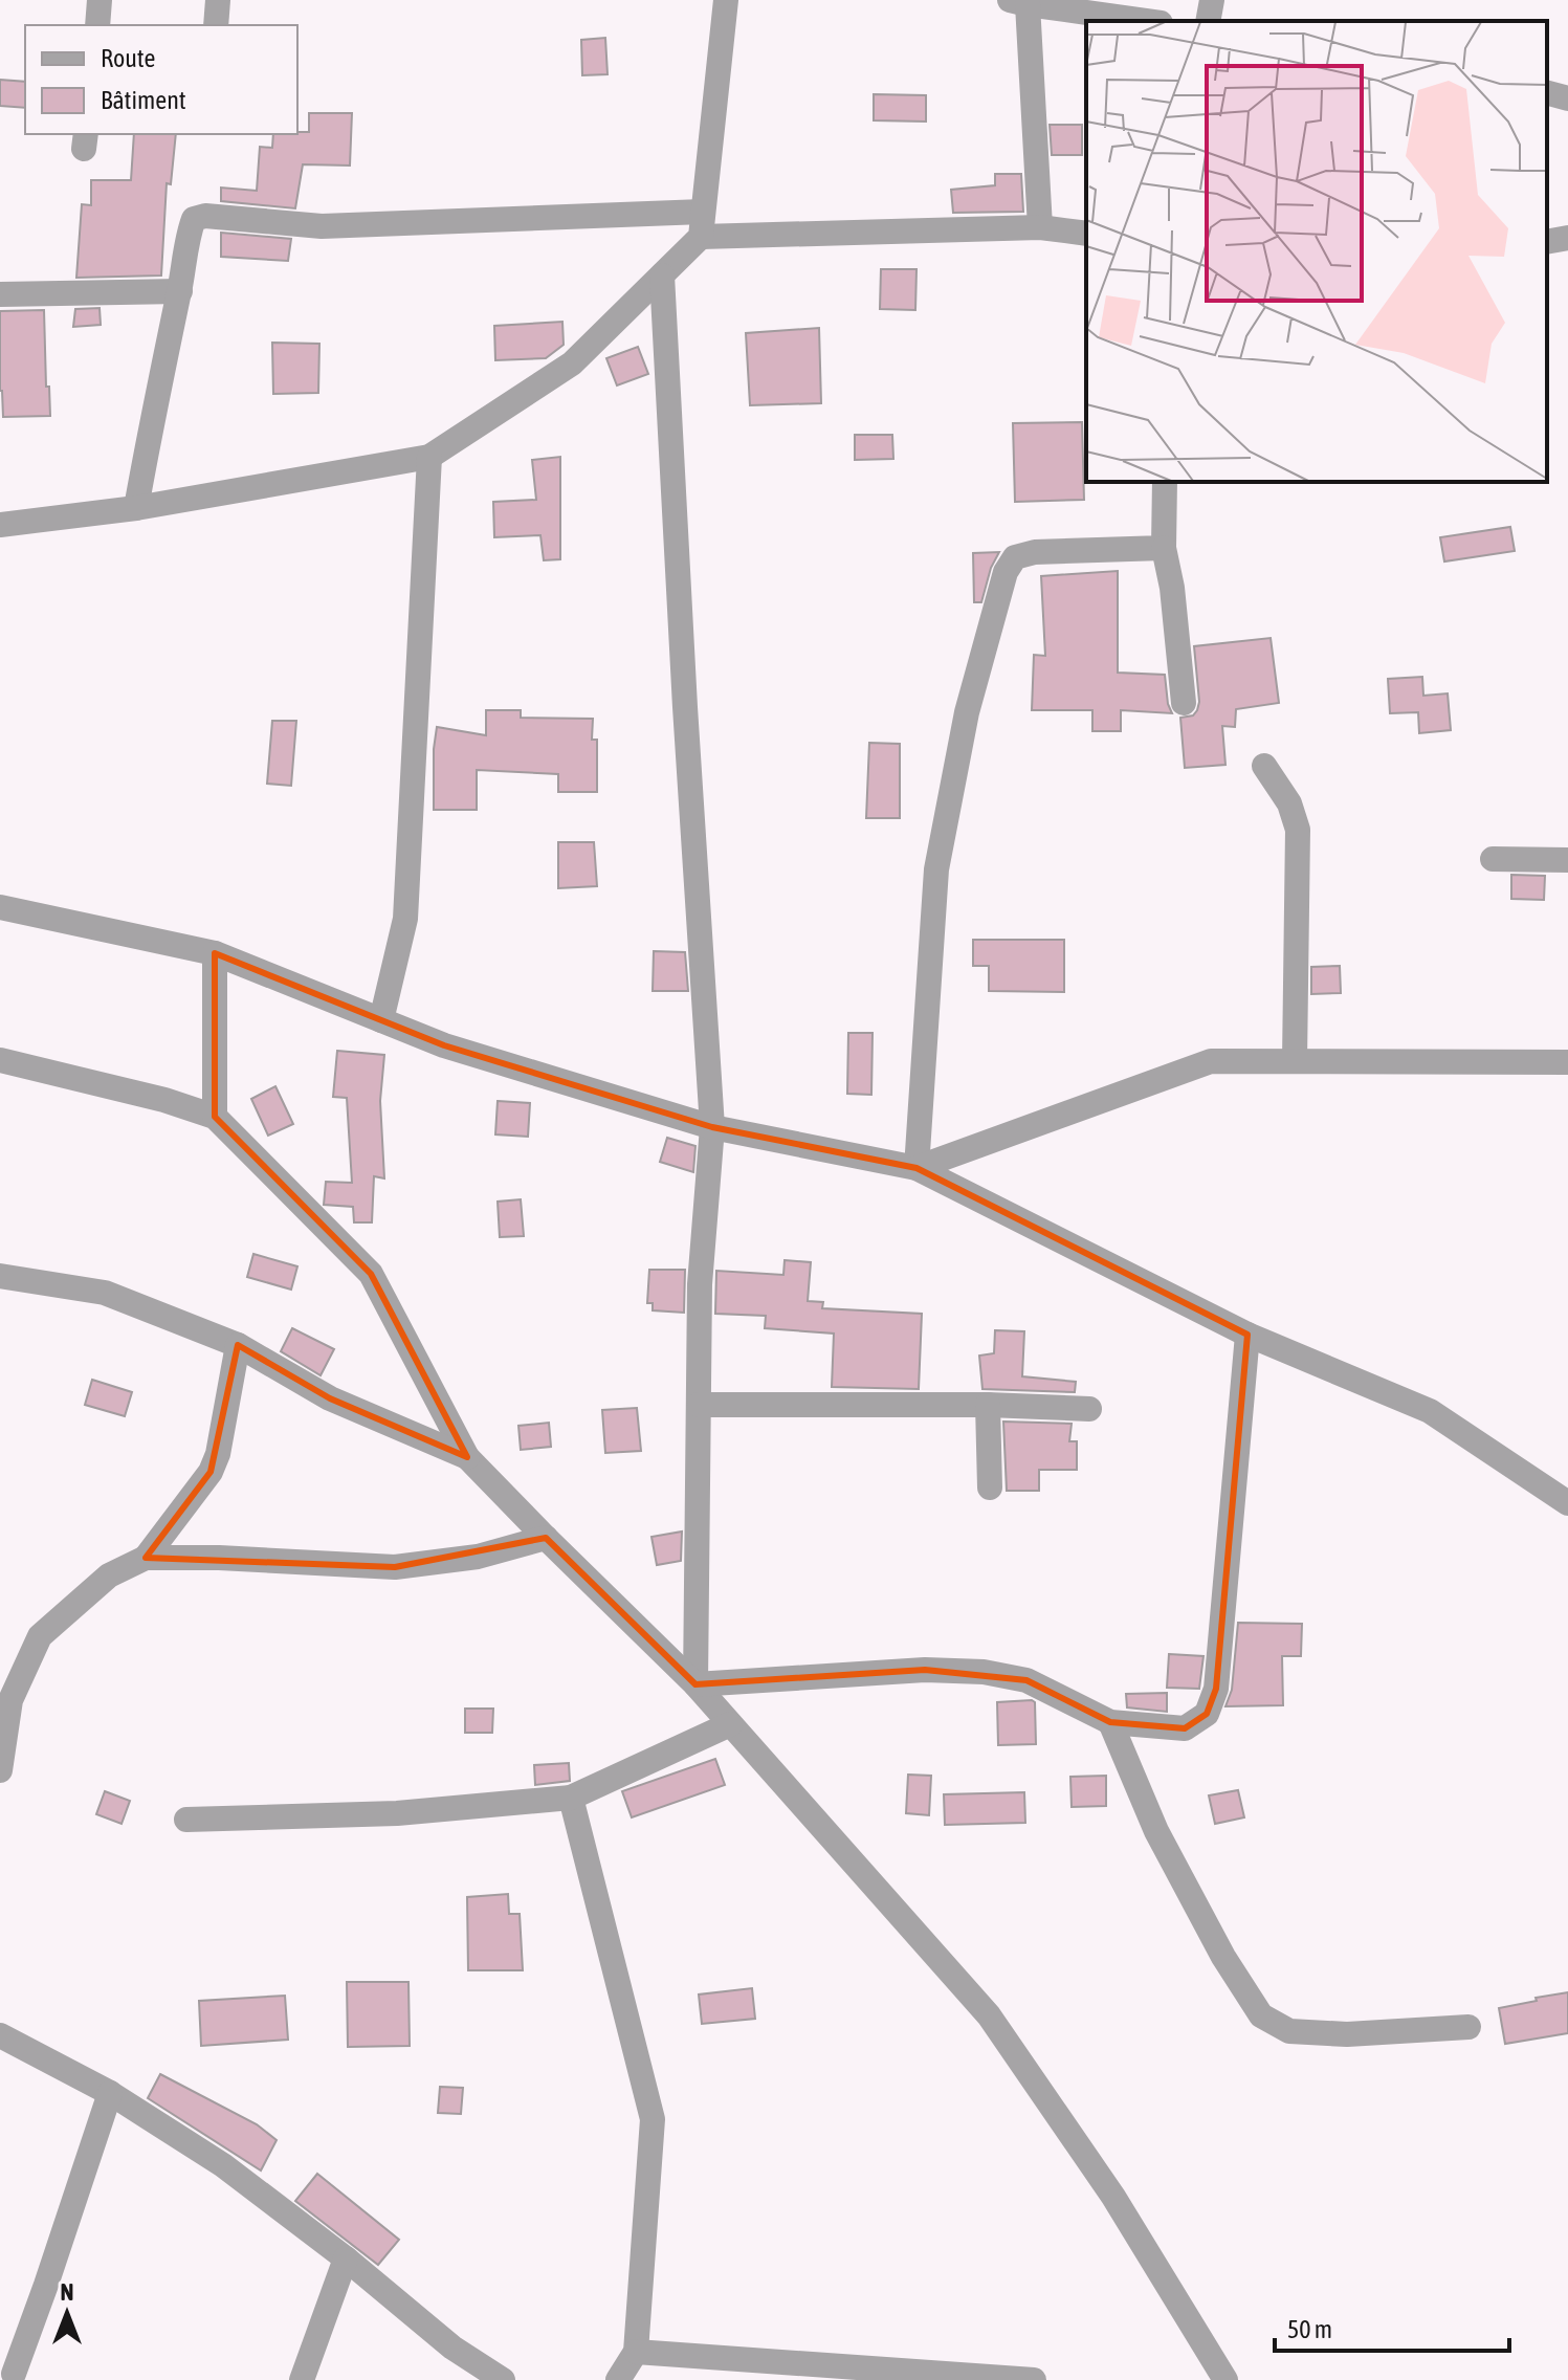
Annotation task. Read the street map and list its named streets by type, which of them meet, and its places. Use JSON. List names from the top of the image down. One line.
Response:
{"legend":["Route","Bâtiment"],"scale_bar":"50 m","north":"top"}
